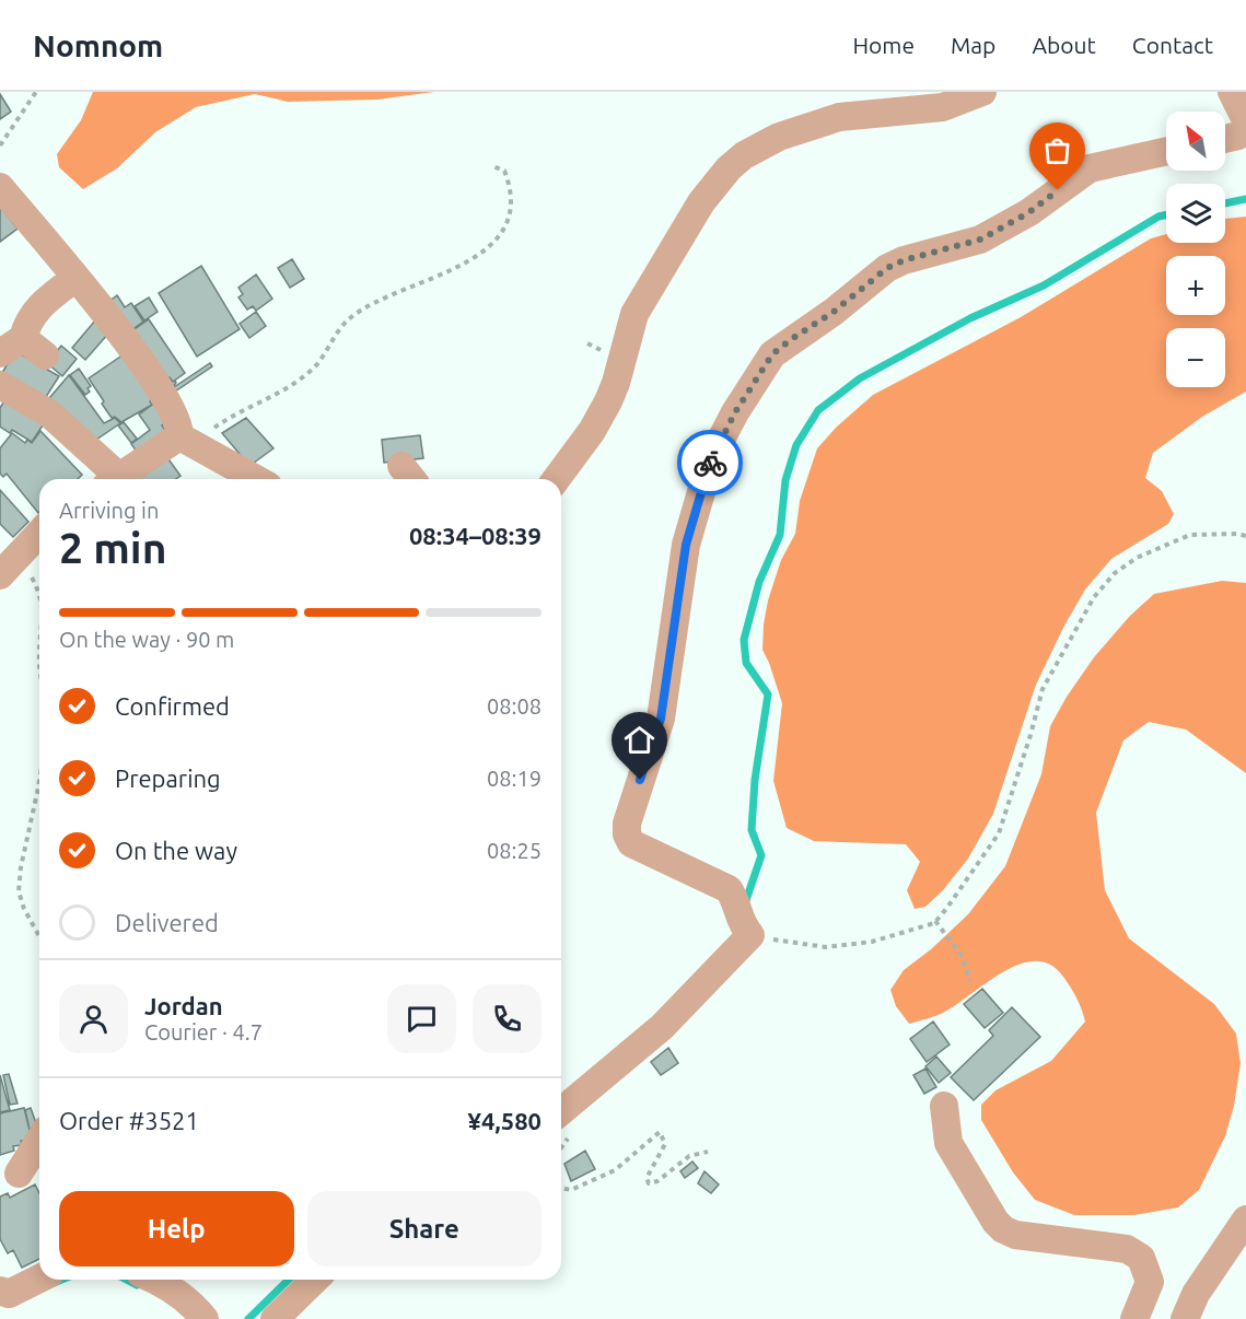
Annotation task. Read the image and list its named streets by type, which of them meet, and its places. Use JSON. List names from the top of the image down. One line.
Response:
{"north":"top left","page":{"header":"Nomnom","nav":["Home","Map","About","Contact"],"map_buttons":["+","−"],"heading":["2 min","Arriving in","08:34–08:39"],"panel":["Jordan","Courier · 4.7","Order #3521","¥4,580"],"bar":"On the way · 90 m","list":[["Confirmed","08:08"],["Preparing","08:19"],["On the way","08:25"],"Delivered"],"buttons":["Help","Share"]}}
